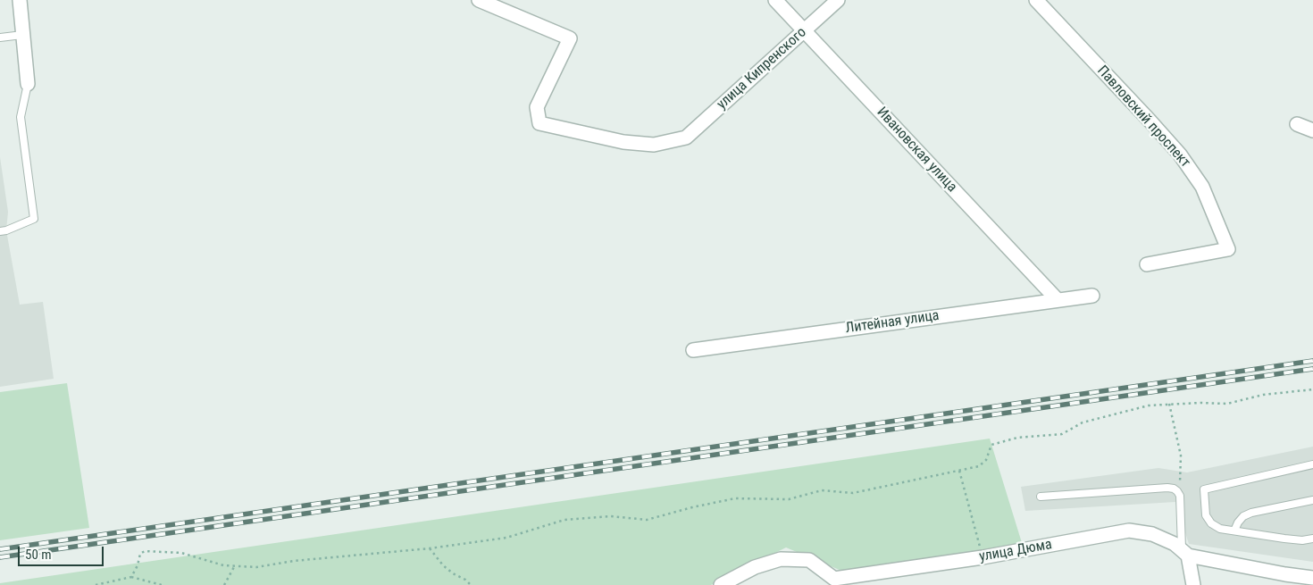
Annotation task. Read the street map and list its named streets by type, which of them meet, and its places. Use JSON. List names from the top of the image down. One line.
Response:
{"streets":{"street":["улица Кипренского","Павловский проспект","Ивановская улица","Литейная улица","улица Дюма"]},"crossings":[["улица Кипренского","Ивановская улица"],["Ивановская улица","Литейная улица"]],"scale_bar":"50 m"}
